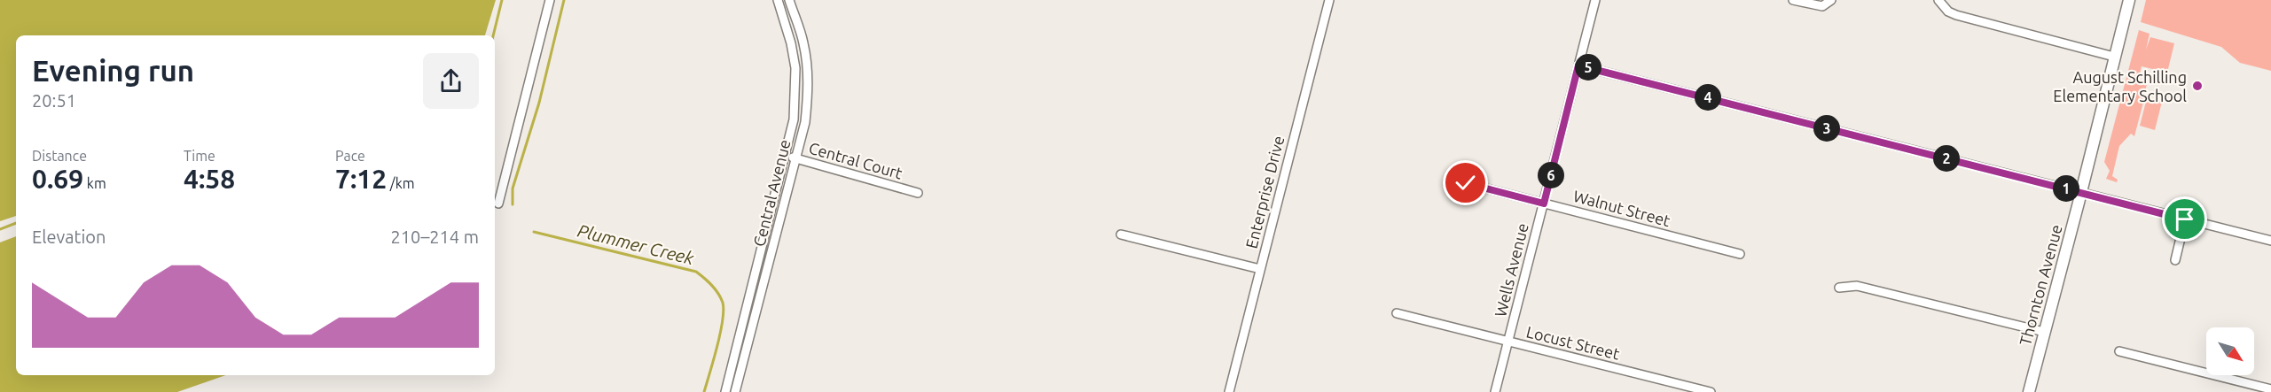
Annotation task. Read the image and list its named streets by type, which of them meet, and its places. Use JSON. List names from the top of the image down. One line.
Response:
{"streets":{"main road":["Thornton Avenue"],"street":["Central Court","Enterprise Drive","Central Avenue","Walnut Street","Wells Avenue","Locust Street"]},"crossings":[["Central Court","Central Avenue"],["Walnut Street","Wells Avenue"],["Wells Avenue","Locust Street"]],"water":["Plummer Creek"],"places":["August Schilling Elementary School"],"north":"bottom right","page":{"heading":["Evening run","20:51"],"pins":["5","4","3","2","6","1"],"stats":[["Distance","0.69 km"],["Time","4:58"],["Pace","7:12 /km"]],"chart":["Elevation","210–214 m"]}}
